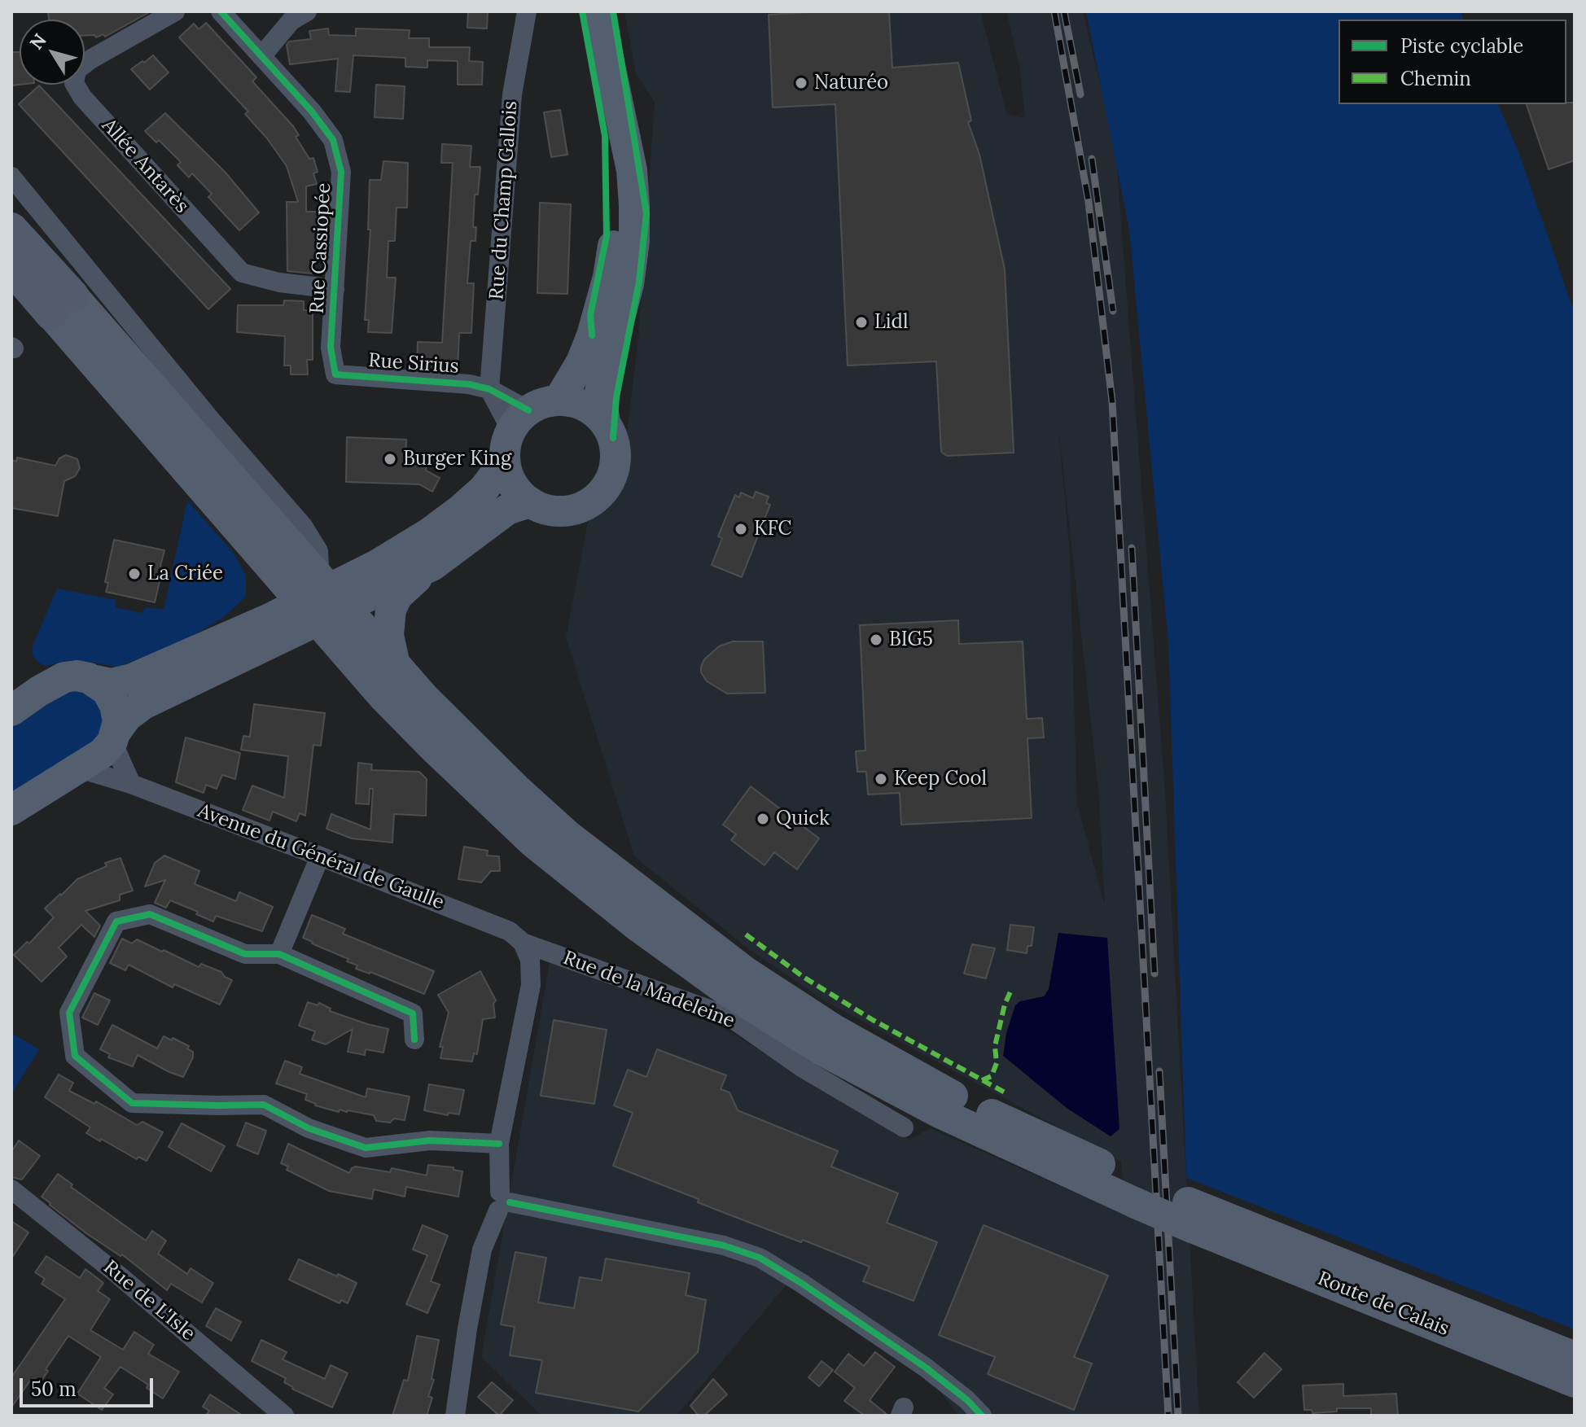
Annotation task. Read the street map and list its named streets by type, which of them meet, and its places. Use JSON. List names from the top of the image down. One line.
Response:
{"streets":{"main road":["Route de Calais"],"street":["Allée Antarès","Rue du Champ Gallois","Rue Cassiopée","Rue Sirius","Avenue du Général de Gaulle","Rue de la Madeleine","Rue de L'Isle"]},"crossings":[["Allée Antarès","Rue Cassiopée"],["Rue du Champ Gallois","Rue Sirius"],["Rue Cassiopée","Rue Sirius"],["Avenue du Général de Gaulle","Rue de la Madeleine"]],"places":["Naturéo","Lidl","Burger King","KFC","La Criée","BIG5","Keep Cool","Quick"],"legend":["Piste cyclable","Chemin"],"scale_bar":"50 m","north":"top left"}
